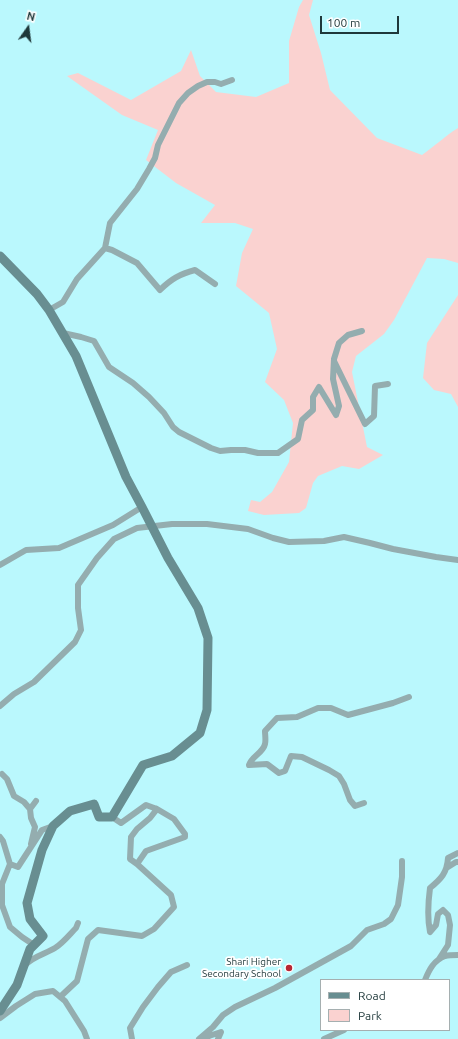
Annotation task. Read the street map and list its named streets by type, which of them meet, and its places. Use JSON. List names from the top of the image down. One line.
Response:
{"places":["Shari Higher Secondary School"],"legend":["Road","Park"],"scale_bar":"100 m","north":"top"}
